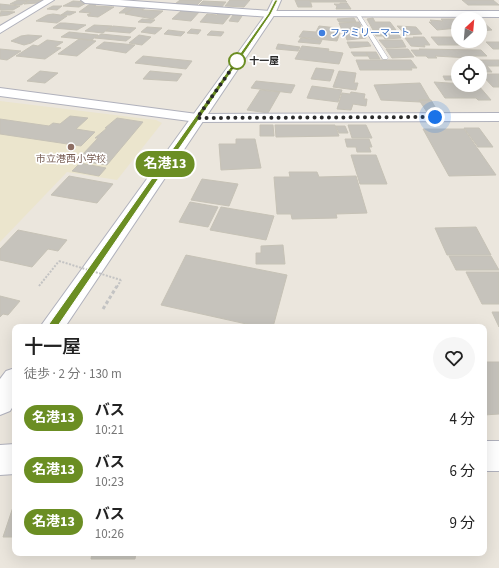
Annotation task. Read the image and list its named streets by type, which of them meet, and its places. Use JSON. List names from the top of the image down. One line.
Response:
{"places":["ファミリーマート","十一屋","市立港西小学校"],"lines":["bus line 名港13"],"north":"top right","page":{"on_map":"名港13","heading":["十一屋","徒歩 · 2 分 · 130 m"],"list":[{"mark":"名港13","name":"バス","note":"10:21","value":"4 分"},{"mark":"名港13","name":"バス","note":"10:23","value":"6 分"},{"mark":"名港13","name":"バス","note":"10:26","value":"9 分"}]}}
